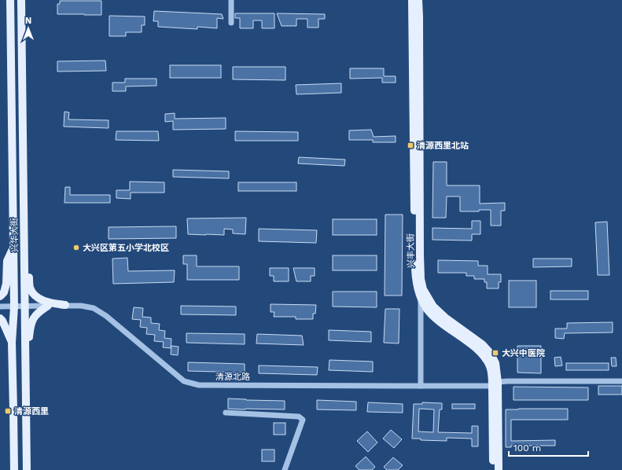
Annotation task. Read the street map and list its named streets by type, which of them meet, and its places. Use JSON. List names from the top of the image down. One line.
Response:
{"streets":{"main road":["兴华大街","兴丰大街"],"street":["清源北路"]},"crossings":[["兴华大街","清源北路"],["兴丰大街","清源北路"]],"places":{"transit":["清源西里北站","大兴中医院","清源西里"],"other":["大兴区第五小学北校区"]},"scale_bar":"100 m","north":"top"}
